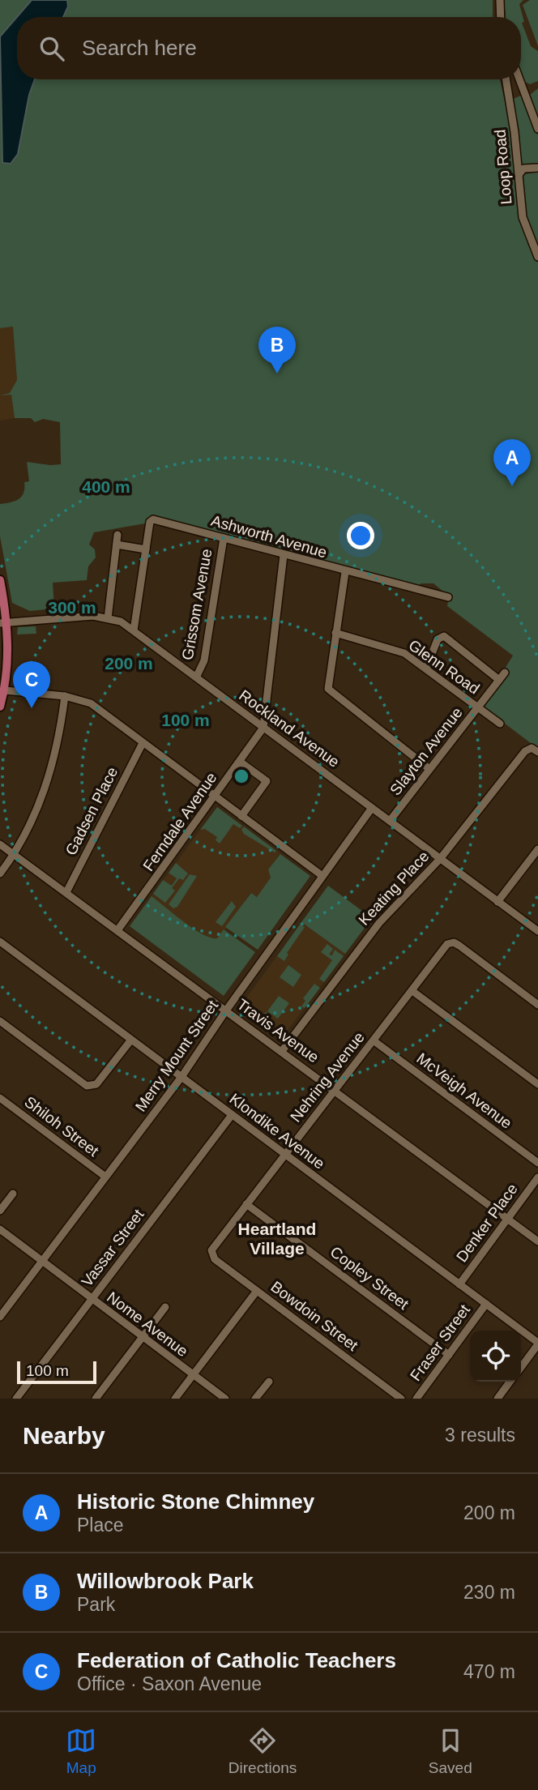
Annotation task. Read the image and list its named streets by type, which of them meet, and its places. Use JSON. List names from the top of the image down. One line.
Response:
{"streets":{"street":["Loop Road","Ashworth Avenue","Grissom Avenue","Glenn Road","Rockland Avenue","Slayton Avenue","Gadsen Place","Ferndale Avenue","Keating Place","Travis Avenue","Merry Mount Street","Nehring Avenue","McVeigh Avenue","Shiloh Street","Klondike Avenue","Denker Place","Vassar Street","Copley Street","Bowdoin Street","Nome Avenue","Fraser Street"]},"crossings":[["Ashworth Avenue","Grissom Avenue"],["Grissom Avenue","Rockland Avenue"],["Glenn Road","Slayton Avenue"],["Rockland Avenue","Slayton Avenue"],["Rockland Avenue","Ferndale Avenue"],["Rockland Avenue","Keating Place"],["Rockland Avenue","Merry Mount Street"],["Gadsen Place","Travis Avenue"],["Ferndale Avenue","Travis Avenue"],["Keating Place","Travis Avenue"],["Travis Avenue","Merry Mount Street"],["Travis Avenue","Nehring Avenue"],["Travis Avenue","Denker Place"],["Merry Mount Street","Shiloh Street"],["Merry Mount Street","Klondike Avenue"],["Merry Mount Street","Nome Avenue"],["Nehring Avenue","McVeigh Avenue"],["Nehring Avenue","Klondike Avenue"],["Nehring Avenue","Copley Street"],["Nehring Avenue","Bowdoin Street"],["Klondike Avenue","Denker Place"],["Klondike Avenue","Vassar Street"],["Klondike Avenue","Fraser Street"],["Vassar Street","Nome Avenue"],["Copley Street","Fraser Street"]],"districts":["Heartland Village"],"scale_bar":"100 m","page":{"search":"Search here","pins":["B","A","C"],"scale":"100 m","heading":["Nearby","3 results"],"list":[{"mark":"A","name":"Historic Stone Chimney","note":"Place","value":"200 m"},{"mark":"B","name":"Willowbrook Park","note":"Park","value":"230 m"},{"mark":"C","name":"Federation of Catholic Teachers","note":"Office · Saxon Avenue","value":"470 m"}],"nav":["Map","Directions","Saved"]},"rings":["400 m","300 m","200 m","100 m"]}
